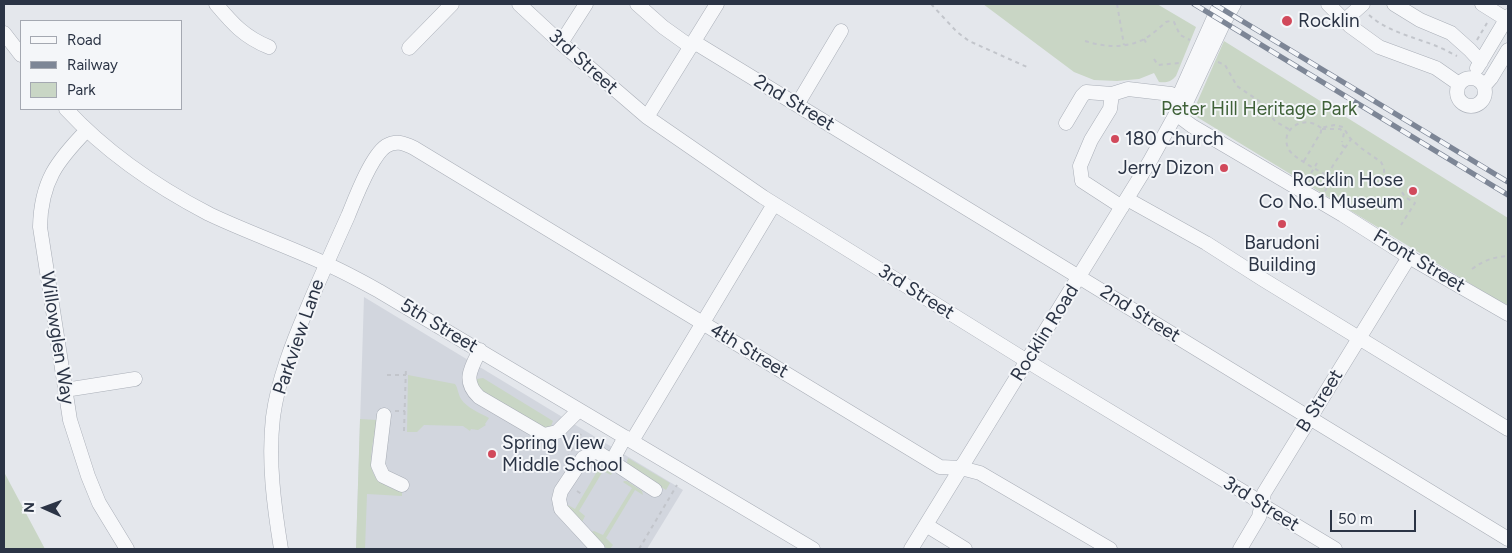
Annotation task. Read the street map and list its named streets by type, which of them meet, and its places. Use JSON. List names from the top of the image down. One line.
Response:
{"streets":{"street":["3rd Street","2nd Street","Front Street","5th Street","Rocklin Road","Parkview Lane","Willowglen Way","4th Street","B Street"]},"crossings":[["3rd Street","Rocklin Road"],["3rd Street","B Street"],["2nd Street","Rocklin Road"],["2nd Street","B Street"],["Front Street","Rocklin Road"],["Front Street","B Street"],["5th Street","Parkview Lane"],["5th Street","Willowglen Way"],["Rocklin Road","4th Street"],["Parkview Lane","4th Street"]],"parks":["Peter Hill Heritage Park"],"places":["Rocklin","180 Church","Jerry Dizon","Rocklin Hose Co No.1 Museum","Barudoni Building","Spring View Middle School"],"legend":["Road","Railway","Park"],"scale_bar":"50 m","north":"left"}
